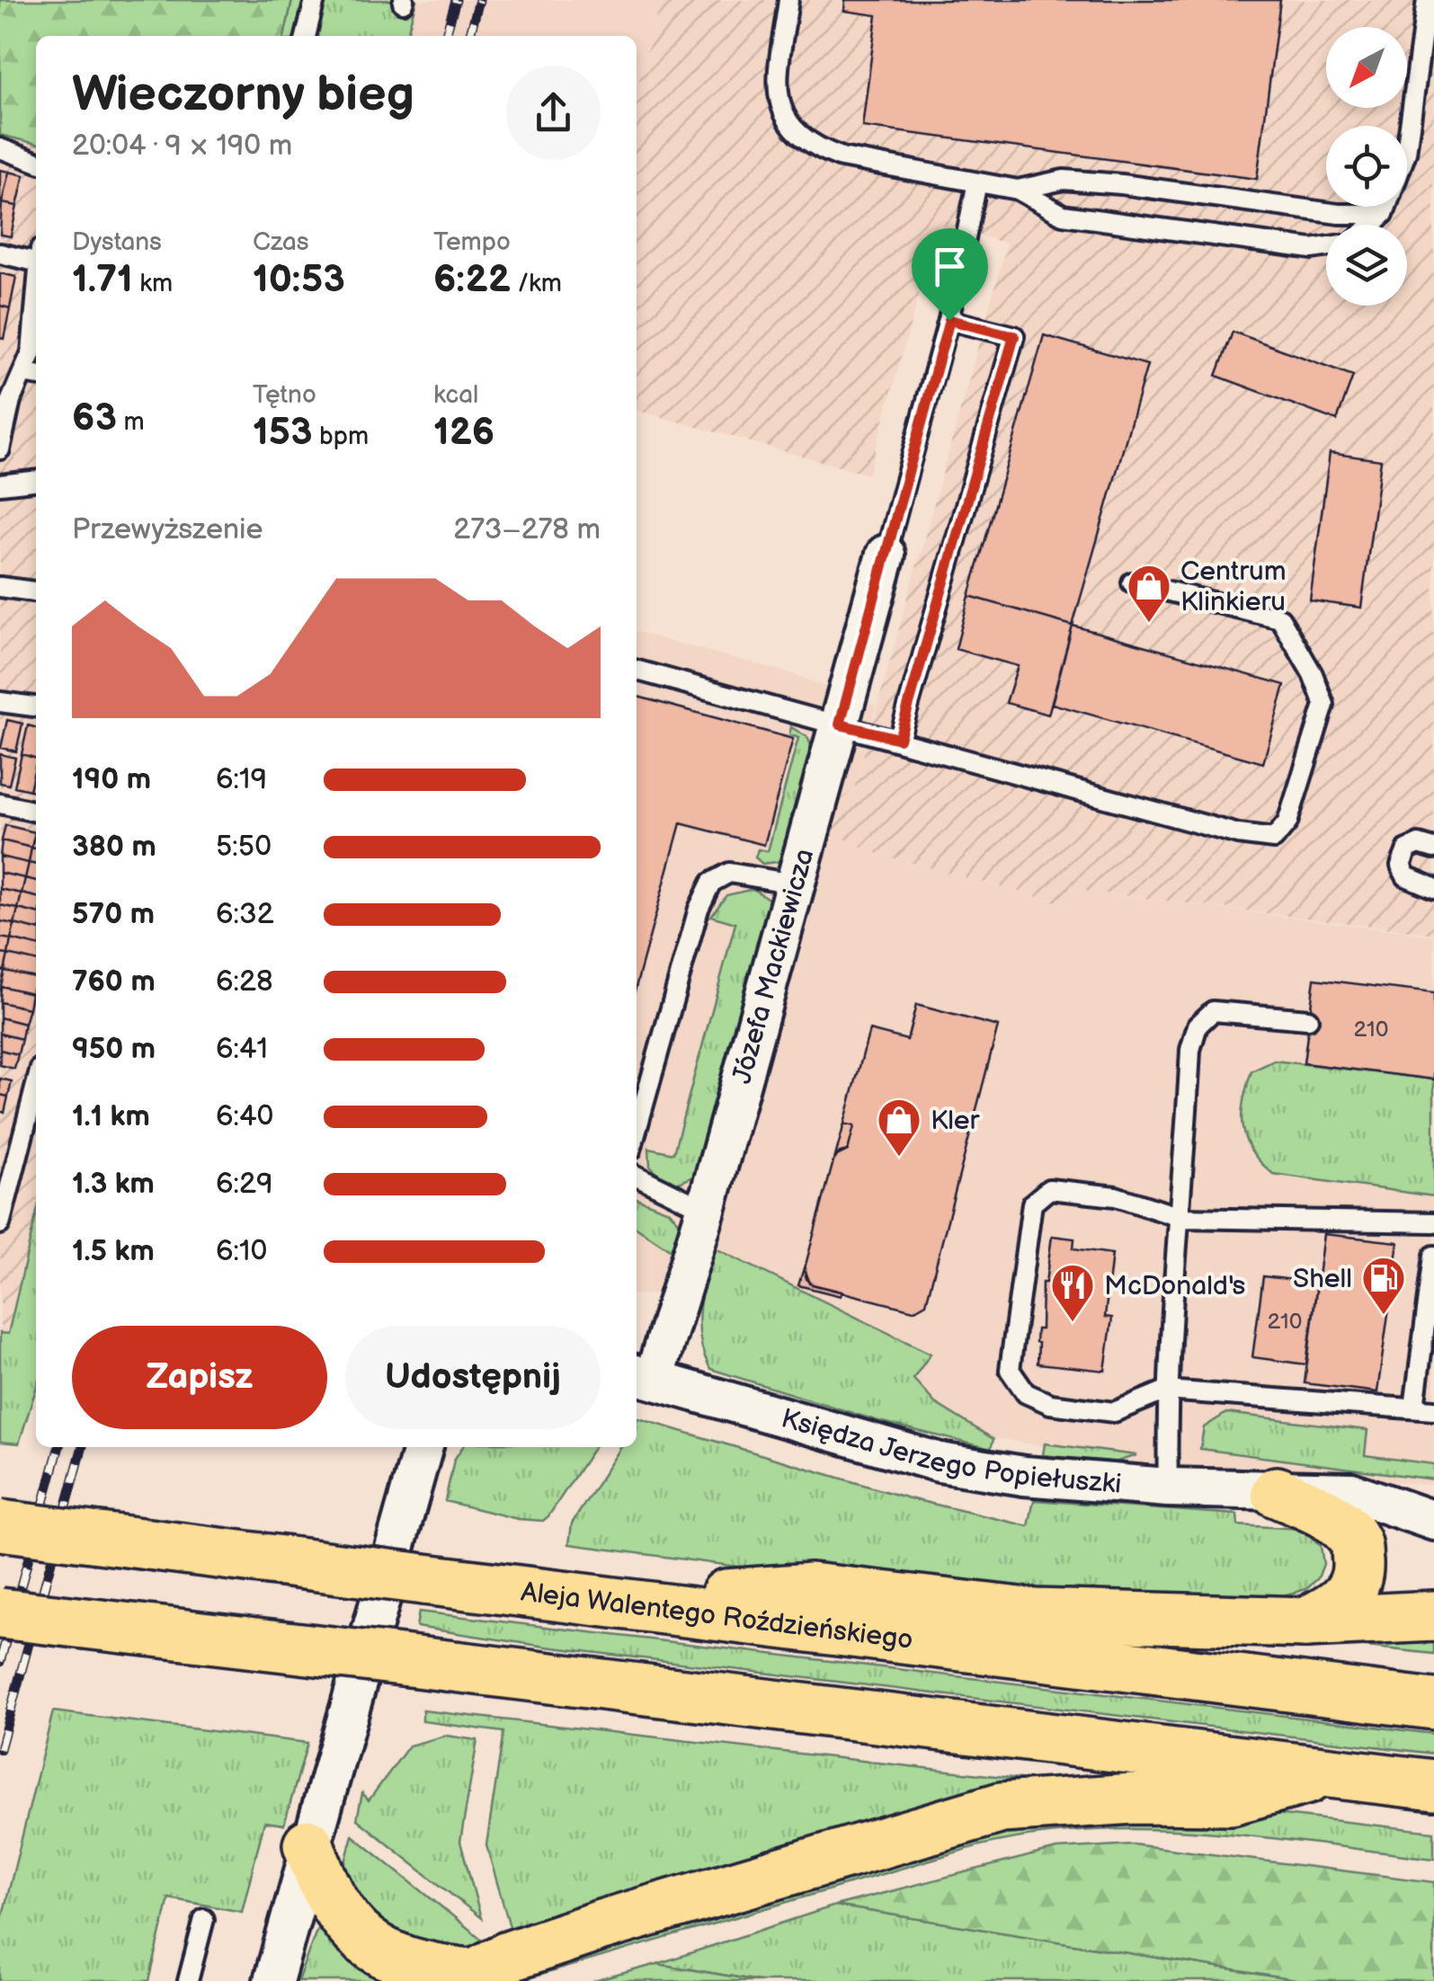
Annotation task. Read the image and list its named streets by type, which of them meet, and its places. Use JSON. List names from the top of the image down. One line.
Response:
{"streets":{"highway":["Aleja Walentego Roździeńskiego"],"street":["Józefa Mackiewicza","Księdza Jerzego Popiełuszki"]},"crossings":[["Józefa Mackiewicza","Księdza Jerzego Popiełuszki"]],"places":{"shop":["Centrum Klinkieru","Kler"],"fuel station":["Shell"],"restaurant":["McDonald's"]},"house_numbers":["210","210"],"north":"bottom left","page":{"heading":["Wieczorny bieg","20:04 · 9 × 190 m"],"stats":[["Dystans","1.71 km"],["Czas","10:53"],["Tempo","6:22 /km"],["63 m"],["Tętno","153 bpm"],["kcal","126"]],"chart":["Przewyższenie","273–278 m"],"list":[{"name":"190 m","note":"6:19"},{"name":"380 m","note":"5:50"},{"name":"570 m","note":"6:32"},{"name":"760 m","note":"6:28"},{"name":"950 m","note":"6:41"},{"name":"1.1 km","note":"6:40"},{"name":"1.3 km","note":"6:29"},{"name":"1.5 km","note":"6:10"}],"buttons":["Zapisz","Udostępnij"]}}
